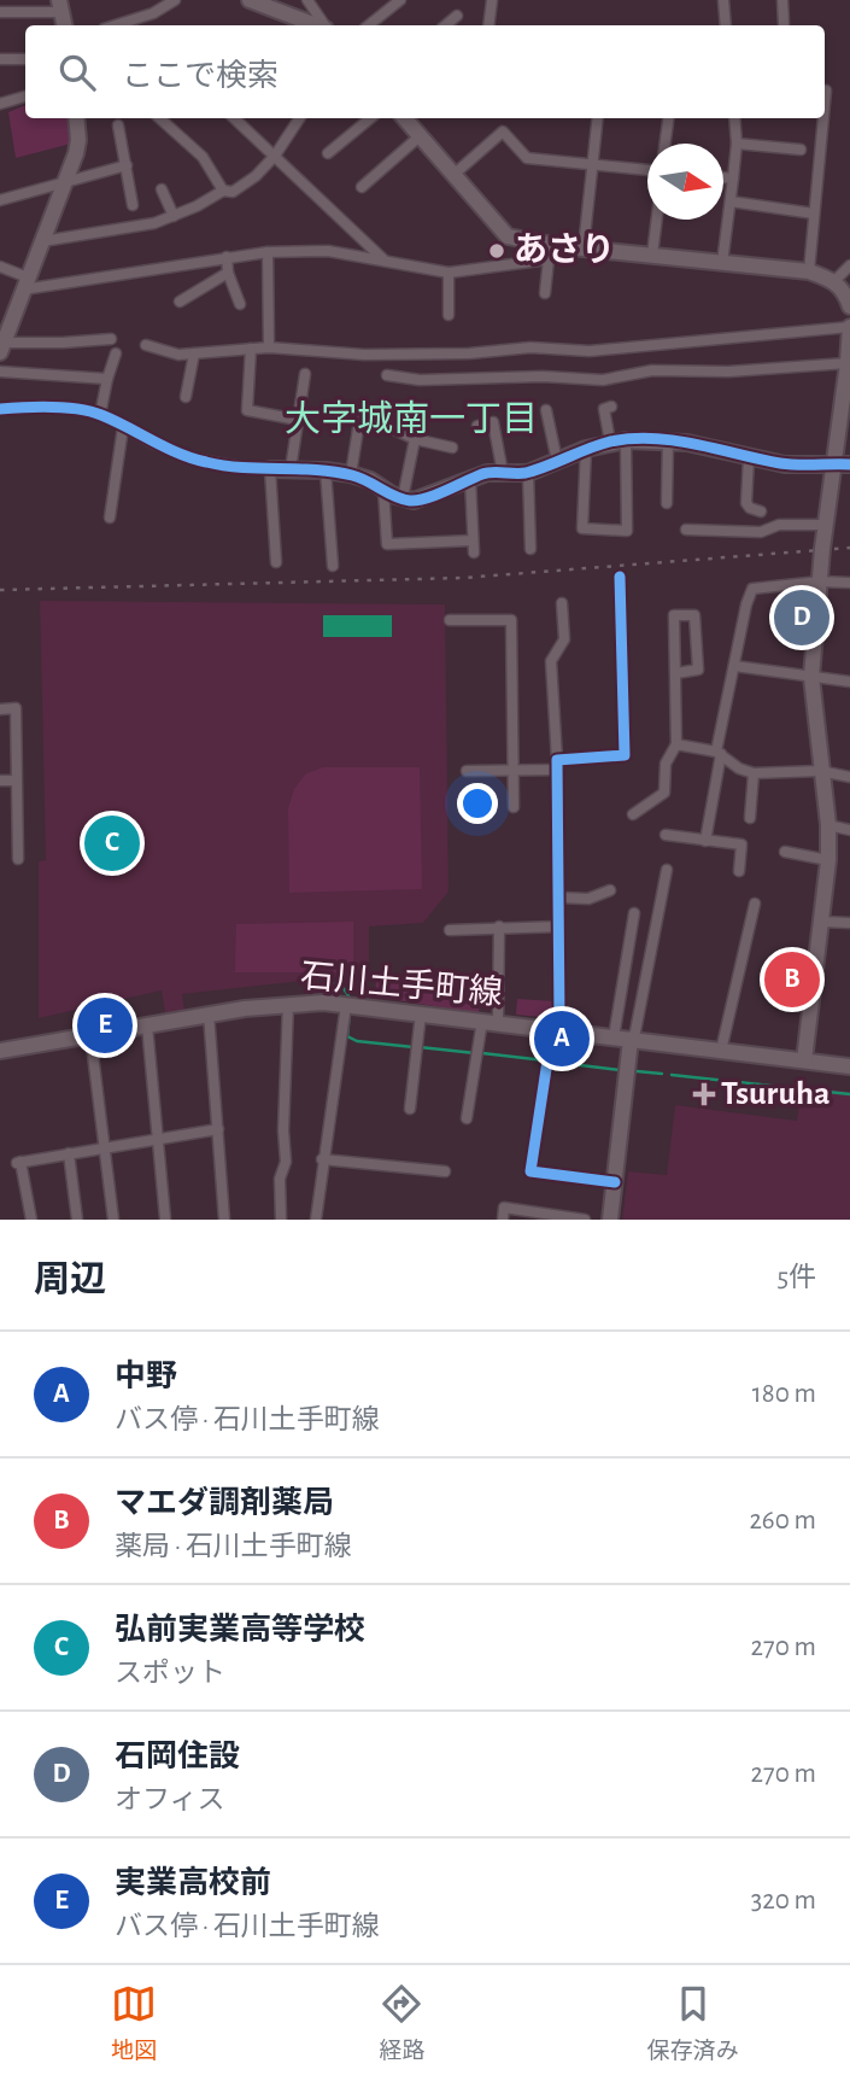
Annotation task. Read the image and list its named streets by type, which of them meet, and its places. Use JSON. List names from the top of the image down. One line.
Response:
{"streets":{"street":["石川土手町線"]},"districts":["大字城南一丁目"],"places":{"other":["あさり"],"health":["Tsuruha"]},"north":"right","page":{"search":"ここで検索","pins":["D","C","B","E","A"],"heading":["周辺","5件"],"list":[{"mark":"A","name":"中野","note":"バス停 · 石川土手町線","value":"180 m"},{"mark":"B","name":"マエダ調剤薬局","note":"薬局 · 石川土手町線","value":"260 m"},{"mark":"C","name":"弘前実業高等学校","note":"スポット","value":"270 m"},{"mark":"D","name":"石岡住設","note":"オフィス","value":"270 m"},{"mark":"E","name":"実業高校前","note":"バス停 · 石川土手町線","value":"320 m"}],"nav":["地図","経路","保存済み"]}}
